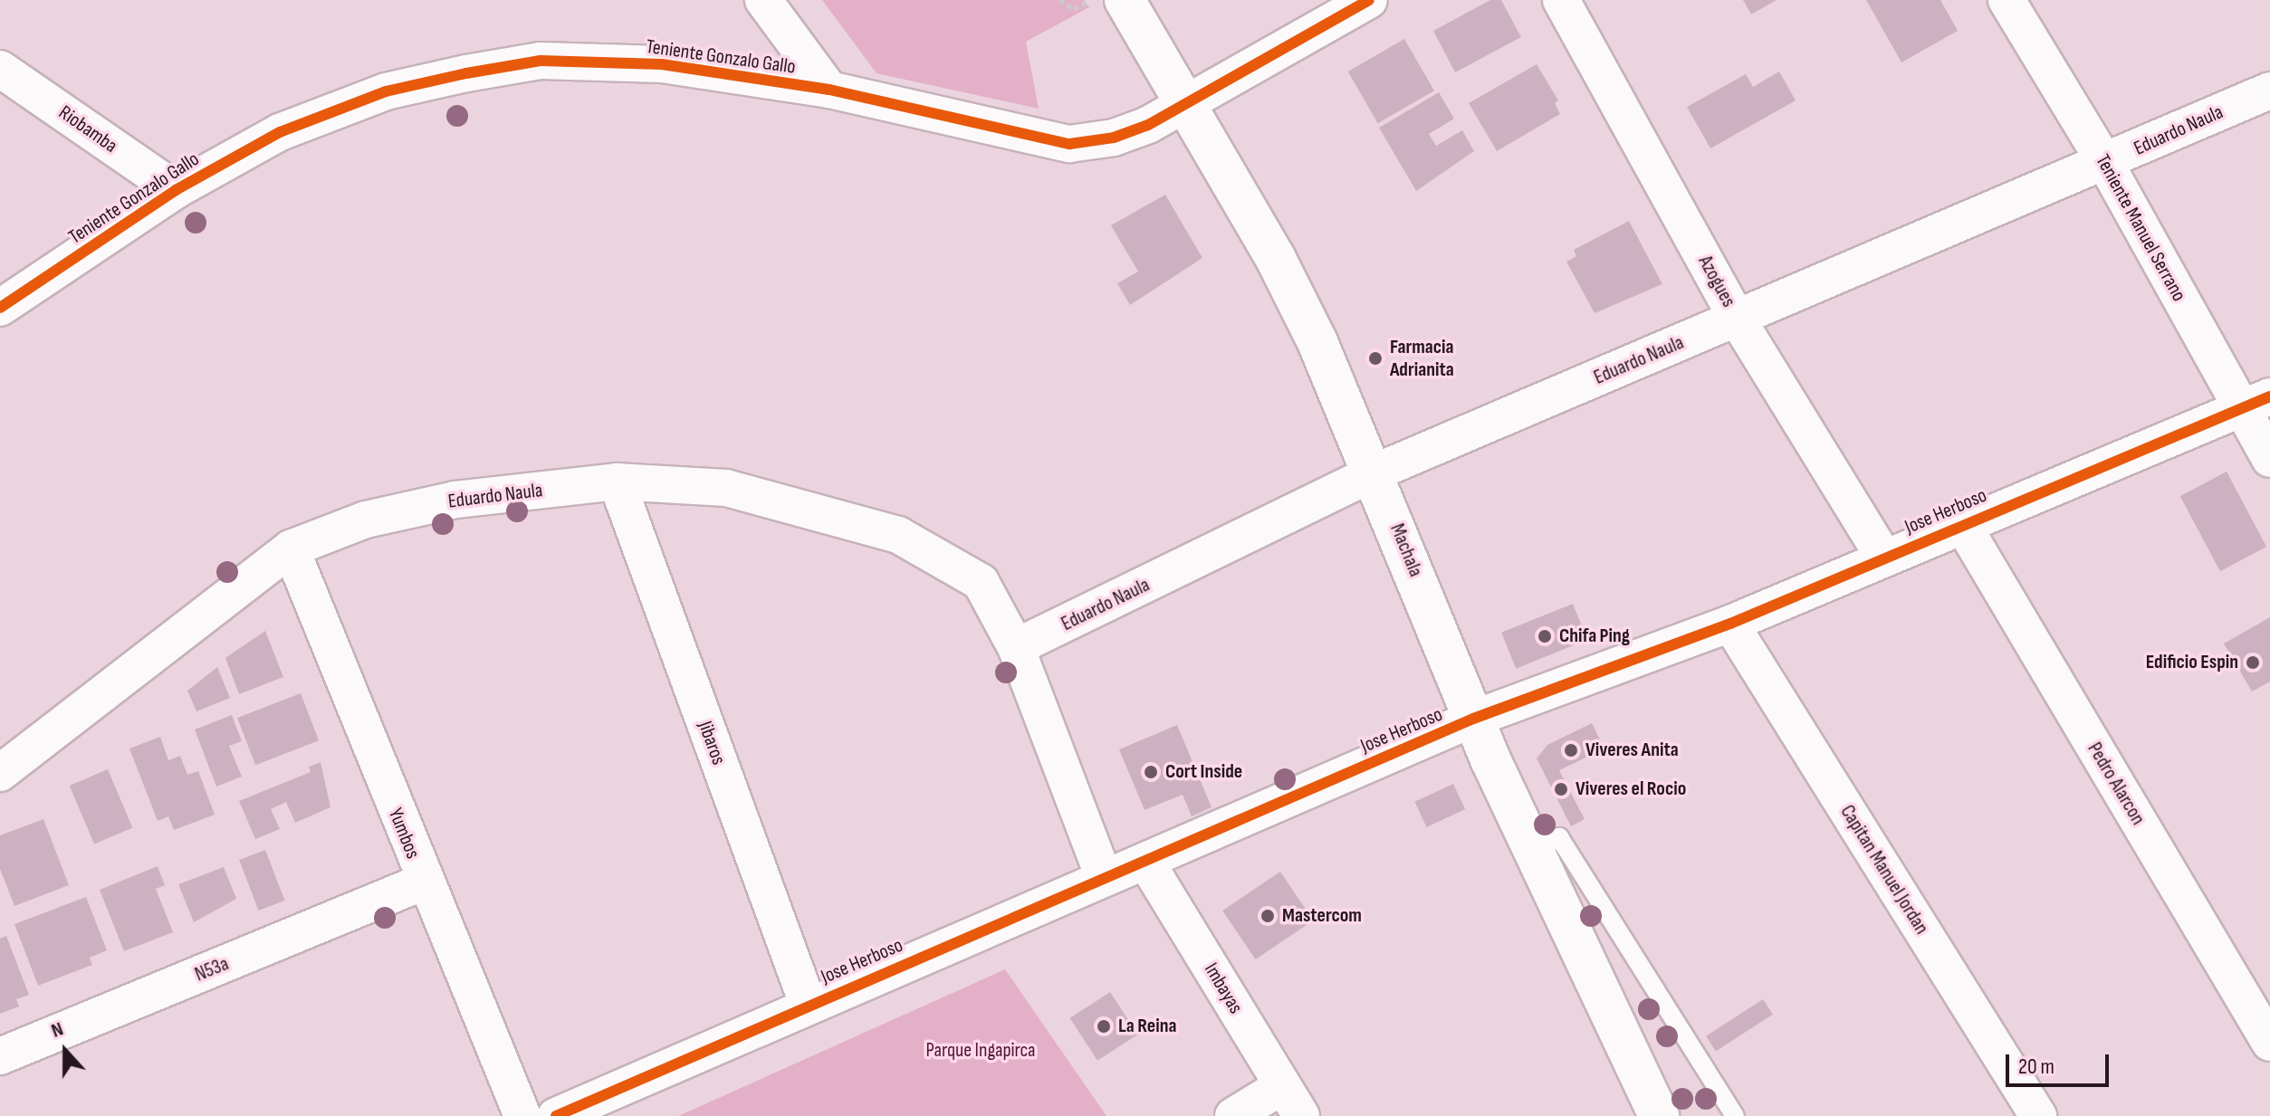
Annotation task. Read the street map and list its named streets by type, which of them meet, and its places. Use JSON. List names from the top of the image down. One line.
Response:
{"streets":{"main road":["Machala"],"street":["Teniente Gonzalo Gallo","Riobamba","Eduardo Naula","Teniente Manuel Serrano","Azogues","Jose Herboso","Jibaros","Pedro Alarcon","Yumbos","Capitan Manuel Jordan","N53a","Imbayas"]},"crossings":[["Teniente Gonzalo Gallo","Riobamba"],["Teniente Gonzalo Gallo","Machala"],["Eduardo Naula","Teniente Manuel Serrano"],["Eduardo Naula","Azogues"],["Eduardo Naula","Jose Herboso"],["Eduardo Naula","Machala"],["Eduardo Naula","Jibaros"],["Eduardo Naula","Yumbos"],["Teniente Manuel Serrano","Jose Herboso"],["Azogues","Jose Herboso"],["Jose Herboso","Machala"],["Jose Herboso","Jibaros"],["Jose Herboso","Pedro Alarcon"],["Jose Herboso","Capitan Manuel Jordan"],["Jose Herboso","Imbayas"],["Yumbos","N53a"]],"parks":["Parque Ingapirca"],"places":["Farmacia Adrianita","Chifa Ping","Edificio Espin","Viveres Anita","Cort Inside","Viveres el Rocio","Mastercom","La Reina"],"scale_bar":"20 m","north":"top"}
